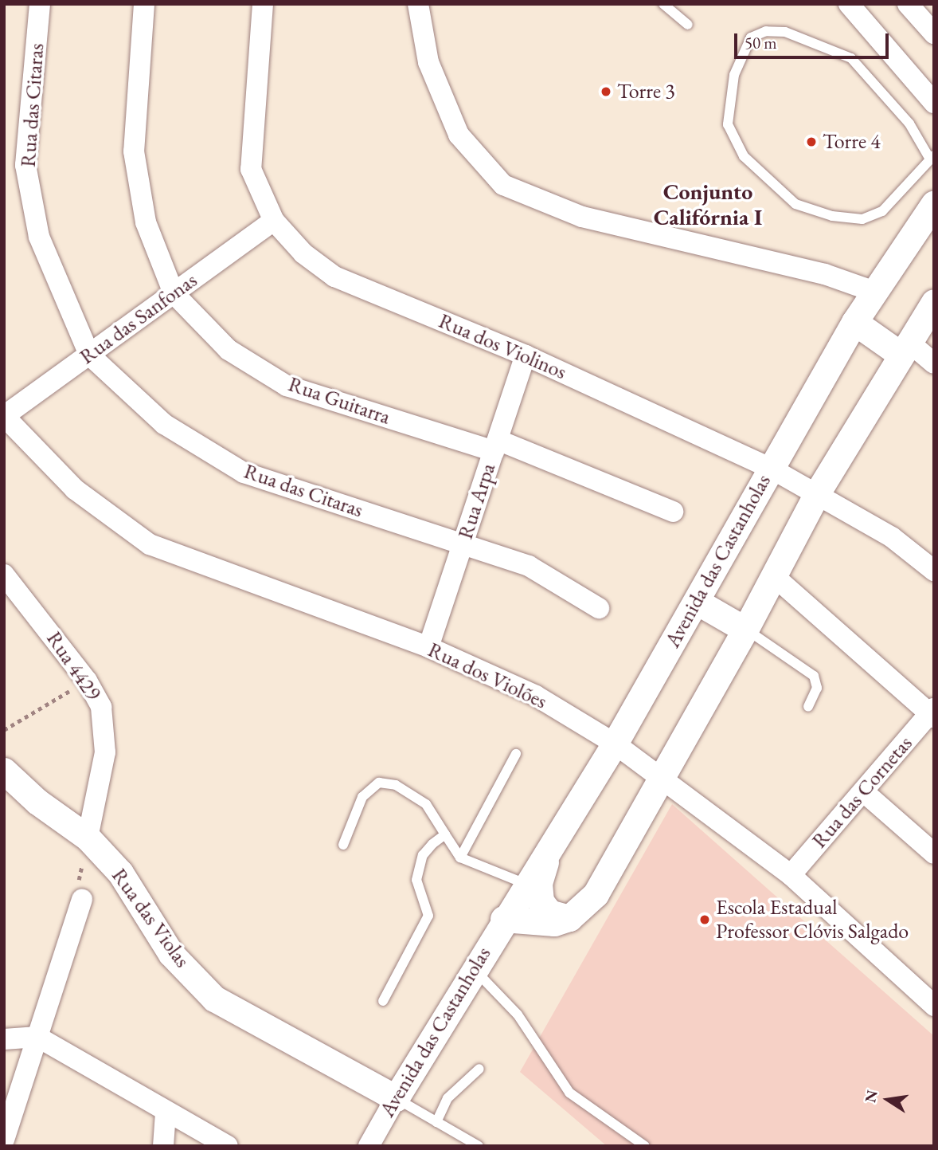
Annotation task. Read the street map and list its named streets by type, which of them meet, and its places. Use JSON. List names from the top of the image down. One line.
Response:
{"streets":{"street":["Rua das Citaras","Rua das Sanfonas","Rua dos Violinos","Rua Guitarra","Rua Arpa","Avenida das Castanholas","Rua 4429","Rua dos Violões","Rua das Cornetas","Rua das Violas"]},"crossings":[["Rua das Citaras","Rua das Sanfonas"],["Rua das Citaras","Rua Arpa"],["Rua das Sanfonas","Rua dos Violinos"],["Rua das Sanfonas","Rua Guitarra"],["Rua das Sanfonas","Rua dos Violões"],["Rua dos Violinos","Rua Arpa"],["Rua dos Violinos","Avenida das Castanholas"],["Rua Guitarra","Rua Arpa"],["Rua Arpa","Rua dos Violões"],["Avenida das Castanholas","Rua dos Violões"],["Avenida das Castanholas","Rua das Violas"],["Rua 4429","Rua das Violas"],["Rua dos Violões","Rua das Cornetas"]],"districts":["Conjunto Califórnia I"],"places":["Torre 3","Torre 4","Escola Estadual Professor Clóvis Salgado"],"scale_bar":"50 m","north":"left"}
